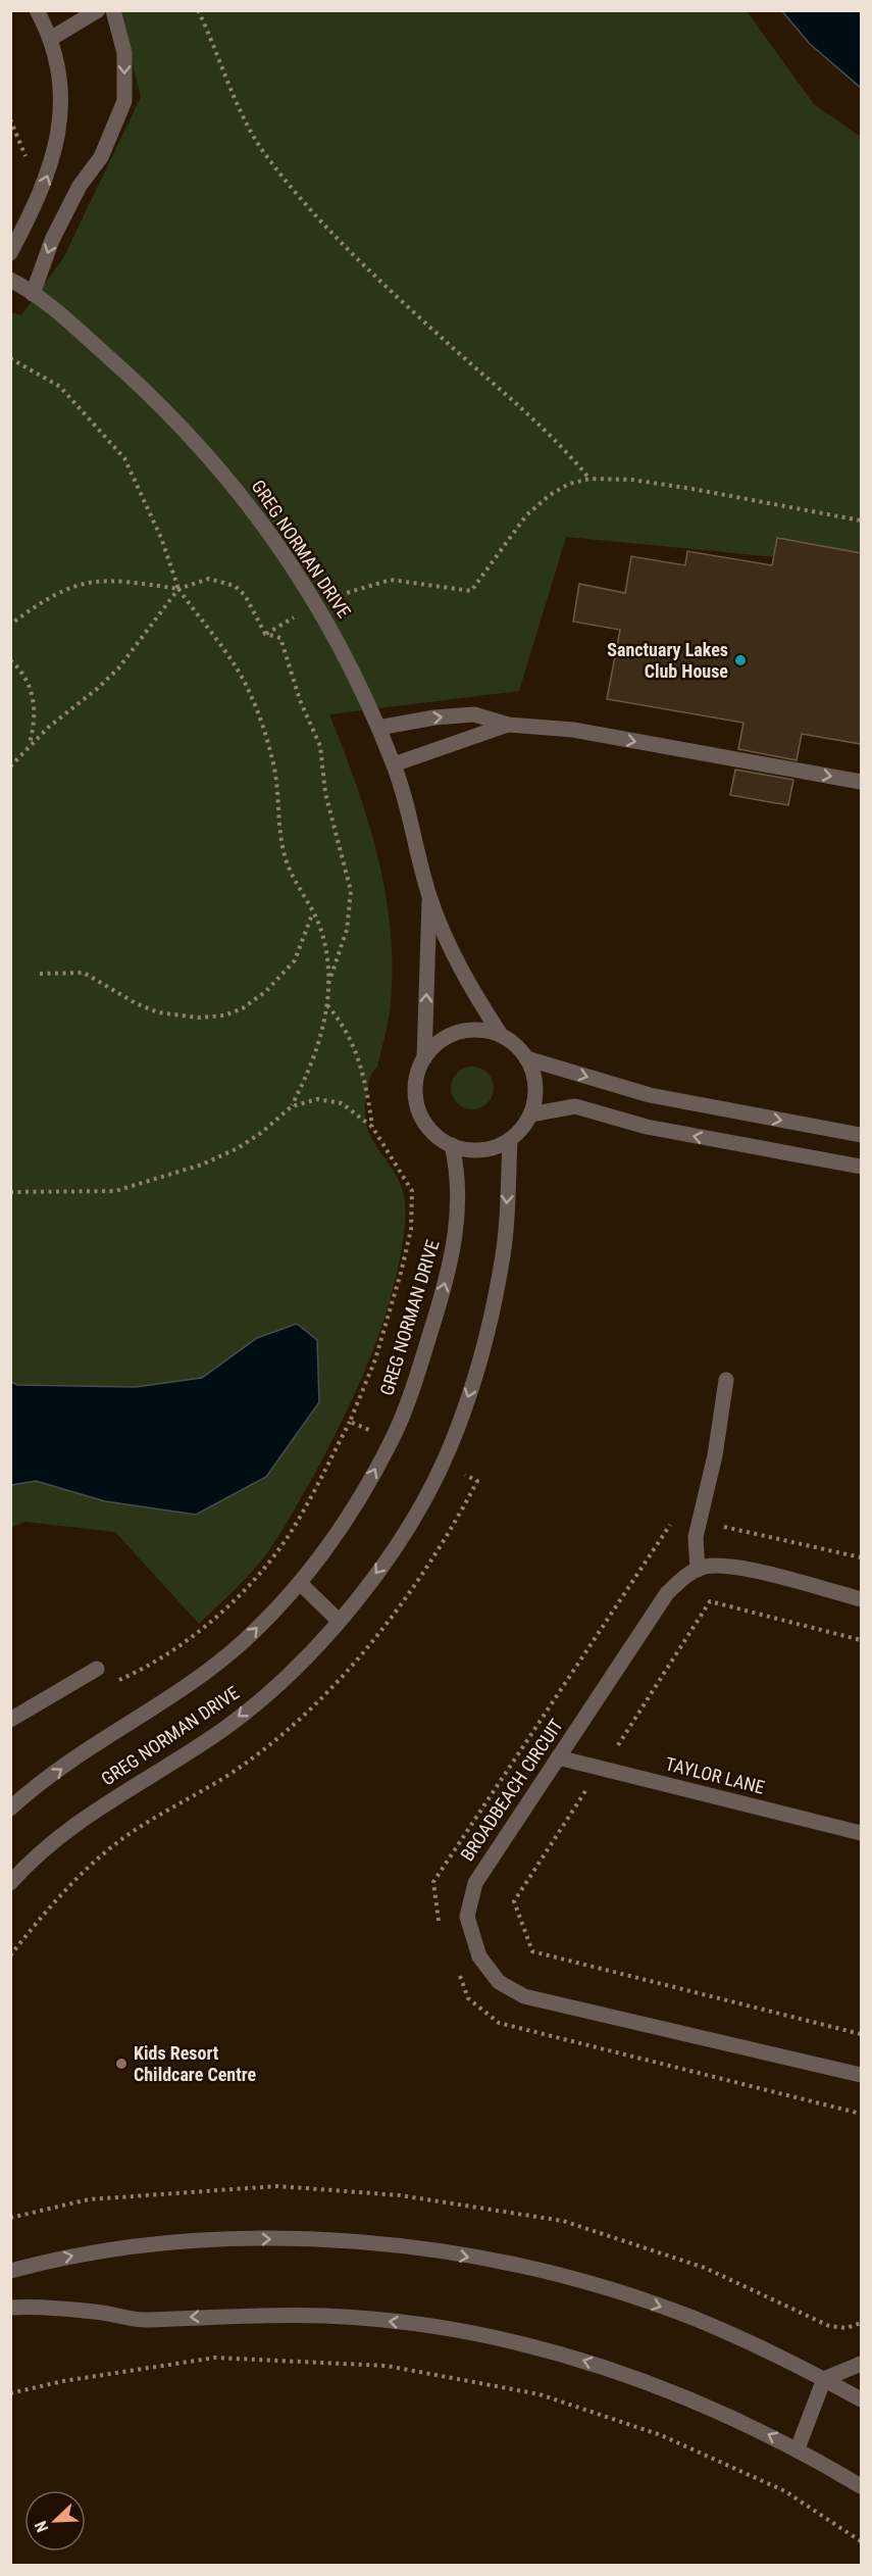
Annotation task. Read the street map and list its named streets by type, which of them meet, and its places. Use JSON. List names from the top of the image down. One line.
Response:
{"streets":{"street":["GREG NORMAN DRIVE","TAYLOR LANE","BROADBEACH CIRCUIT"]},"crossings":[["TAYLOR LANE","BROADBEACH CIRCUIT"]],"places":["Sanctuary Lakes Club House","Kids Resort Childcare Centre"],"north":"bottom left"}
